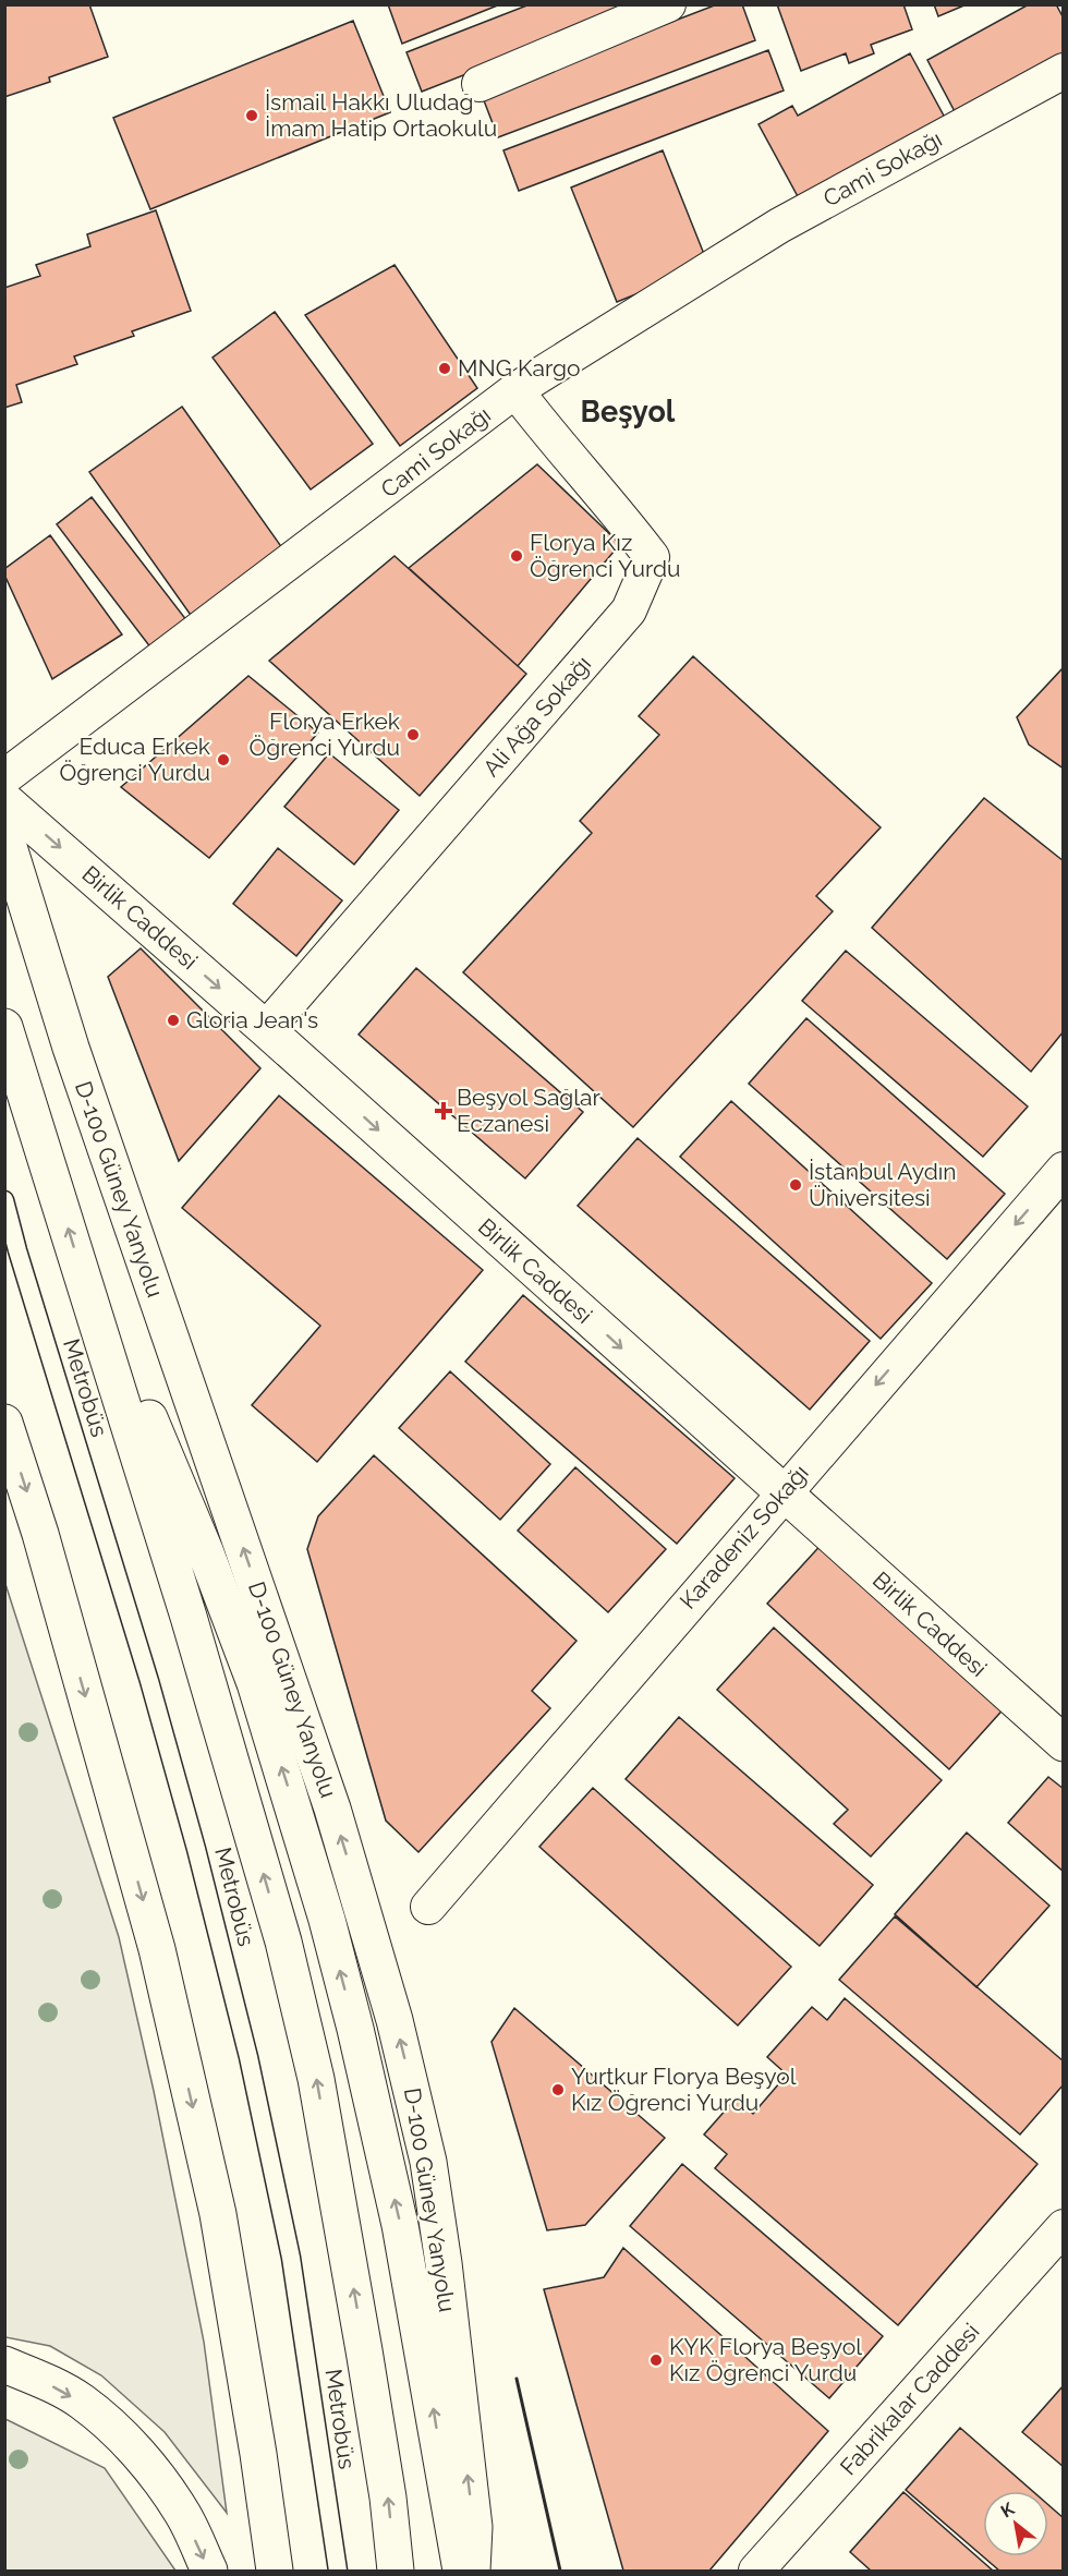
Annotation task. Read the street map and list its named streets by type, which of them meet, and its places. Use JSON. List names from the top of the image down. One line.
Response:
{"streets":{"main road":["Birlik Caddesi","D-100 Güney Yanyolu"],"street":["Cami Sokağı","Ali Ağa Sokağı","Karadeniz Sokağı","Fabrikalar Caddesi"],"lane":["Metrobüs"]},"crossings":[["Cami Sokağı","Ali Ağa Sokağı"],["Ali Ağa Sokağı","Birlik Caddesi"],["Birlik Caddesi","Karadeniz Sokağı"]],"one_way":["Birlik Caddesi","Karadeniz Sokağı"],"districts":["Beşyol"],"places":{"other":["İsmail Hakkı Uludağ İmam Hatip Ortaokulu","MNG Kargo","Florya Kız Öğrenci Yurdu","Florya Erkek Öğrenci Yurdu","Educa Erkek Öğrenci Yurdu","Gloria Jean's","İstanbul Aydın Üniversitesi","Yurtkur Florya Beşyol Kız Öğrenci Yurdu","KYK Florya Beşyol Kız Öğrenci Yurdu"],"health":["Beşyol Sağlar Eczanesi"]},"north":"top left"}
